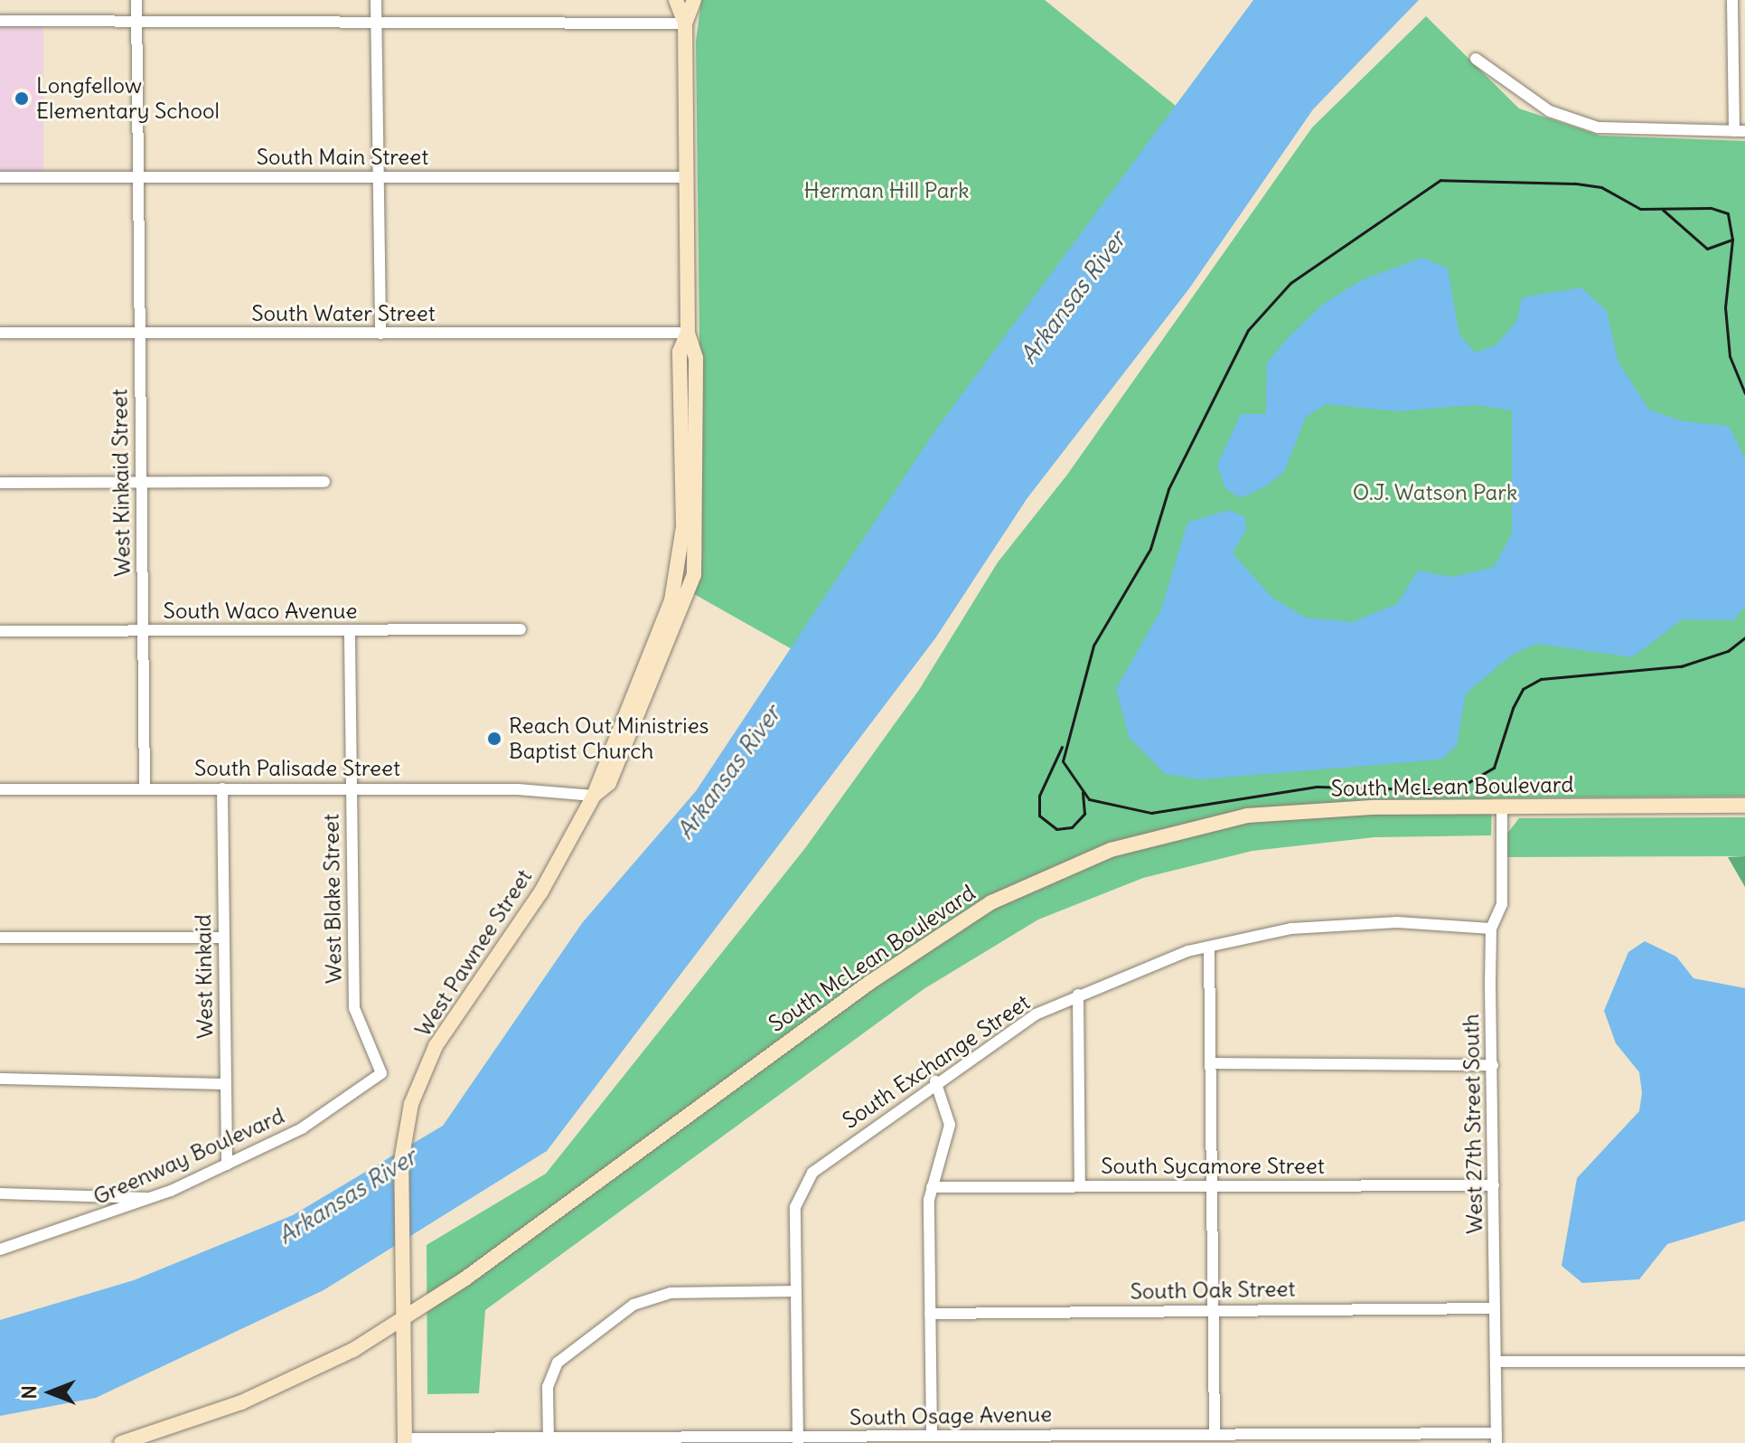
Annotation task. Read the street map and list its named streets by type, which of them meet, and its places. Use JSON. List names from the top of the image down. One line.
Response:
{"streets":{"main road":["South McLean Boulevard","West Pawnee Street"],"street":["South Main Street","South Water Street","West Kinkaid Street","South Waco Avenue","South Palisade Street","West Blake Street","West Kinkaid","South Exchange Street","West 27th Street South","Greenway Boulevard","South Sycamore Street","South Oak Street","South Osage Avenue"]},"crossings":[["South Main Street","West Kinkaid Street"],["South Main Street","West Pawnee Street"],["South Water Street","West Kinkaid Street"],["South Water Street","West Pawnee Street"],["West Kinkaid Street","South Waco Avenue"],["West Kinkaid Street","South Palisade Street"],["South Waco Avenue","West Blake Street"],["South Palisade Street","West Blake Street"],["South Palisade Street","West Pawnee Street"],["South Palisade Street","West Kinkaid"],["South McLean Boulevard","West Pawnee Street"],["South McLean Boulevard","West 27th Street South"],["West Blake Street","Greenway Boulevard"],["West Pawnee Street","South Osage Avenue"],["West Kinkaid","Greenway Boulevard"],["South Exchange Street","West 27th Street South"],["West 27th Street South","South Sycamore Street"],["West 27th Street South","South Oak Street"],["West 27th Street South","South Osage Avenue"]],"water":["Arkansas River"],"parks":["Herman Hill Park","O.J. Watson Park"],"places":["Longfellow Elementary School","Reach Out Ministries Baptist Church"],"north":"left"}
